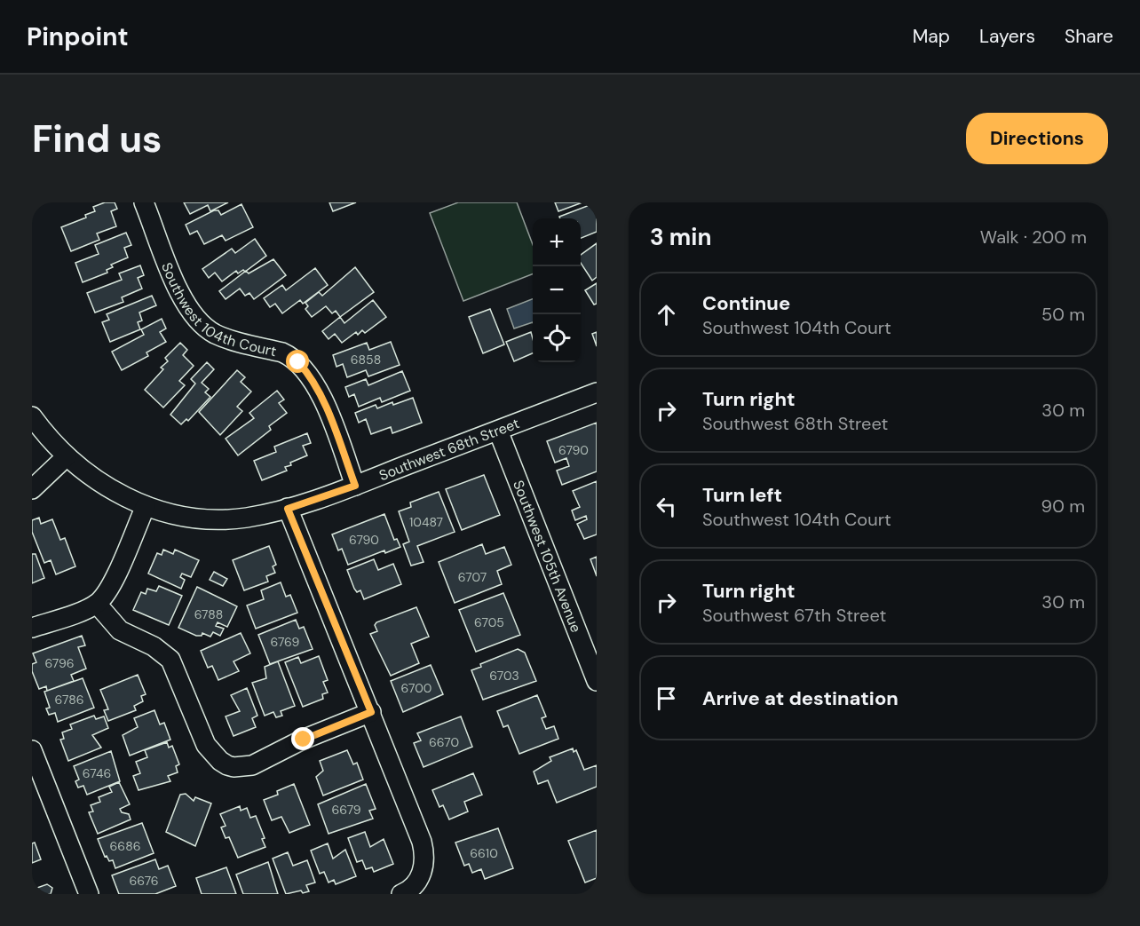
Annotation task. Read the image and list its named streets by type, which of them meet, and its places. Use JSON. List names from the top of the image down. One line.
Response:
{"streets":{"street":["Southwest 104th Court","Southwest 68th Street","Southwest 105th Avenue"]},"crossings":[["Southwest 104th Court","Southwest 68th Street"],["Southwest 68th Street","Southwest 105th Avenue"]],"house_numbers":["6858","6790","10487","6790","6707","6788","6705","6769","6796","6703","6700","6786","6670","6746","6679","6686","6610","6676"],"page":{"header":"Pinpoint","nav":["Map","Layers","Share"],"buttons":"Directions","title":"Find us","heading":["3 min","Walk · 200 m"],"map_buttons":["+","−"],"list":[["Continue","Southwest 104th Court","50 m"],["Turn right","Southwest 68th Street","30 m"],["Turn left","Southwest 104th Court","90 m"],["Turn right","Southwest 67th Street","30 m"],"Arrive at destination"]}}
